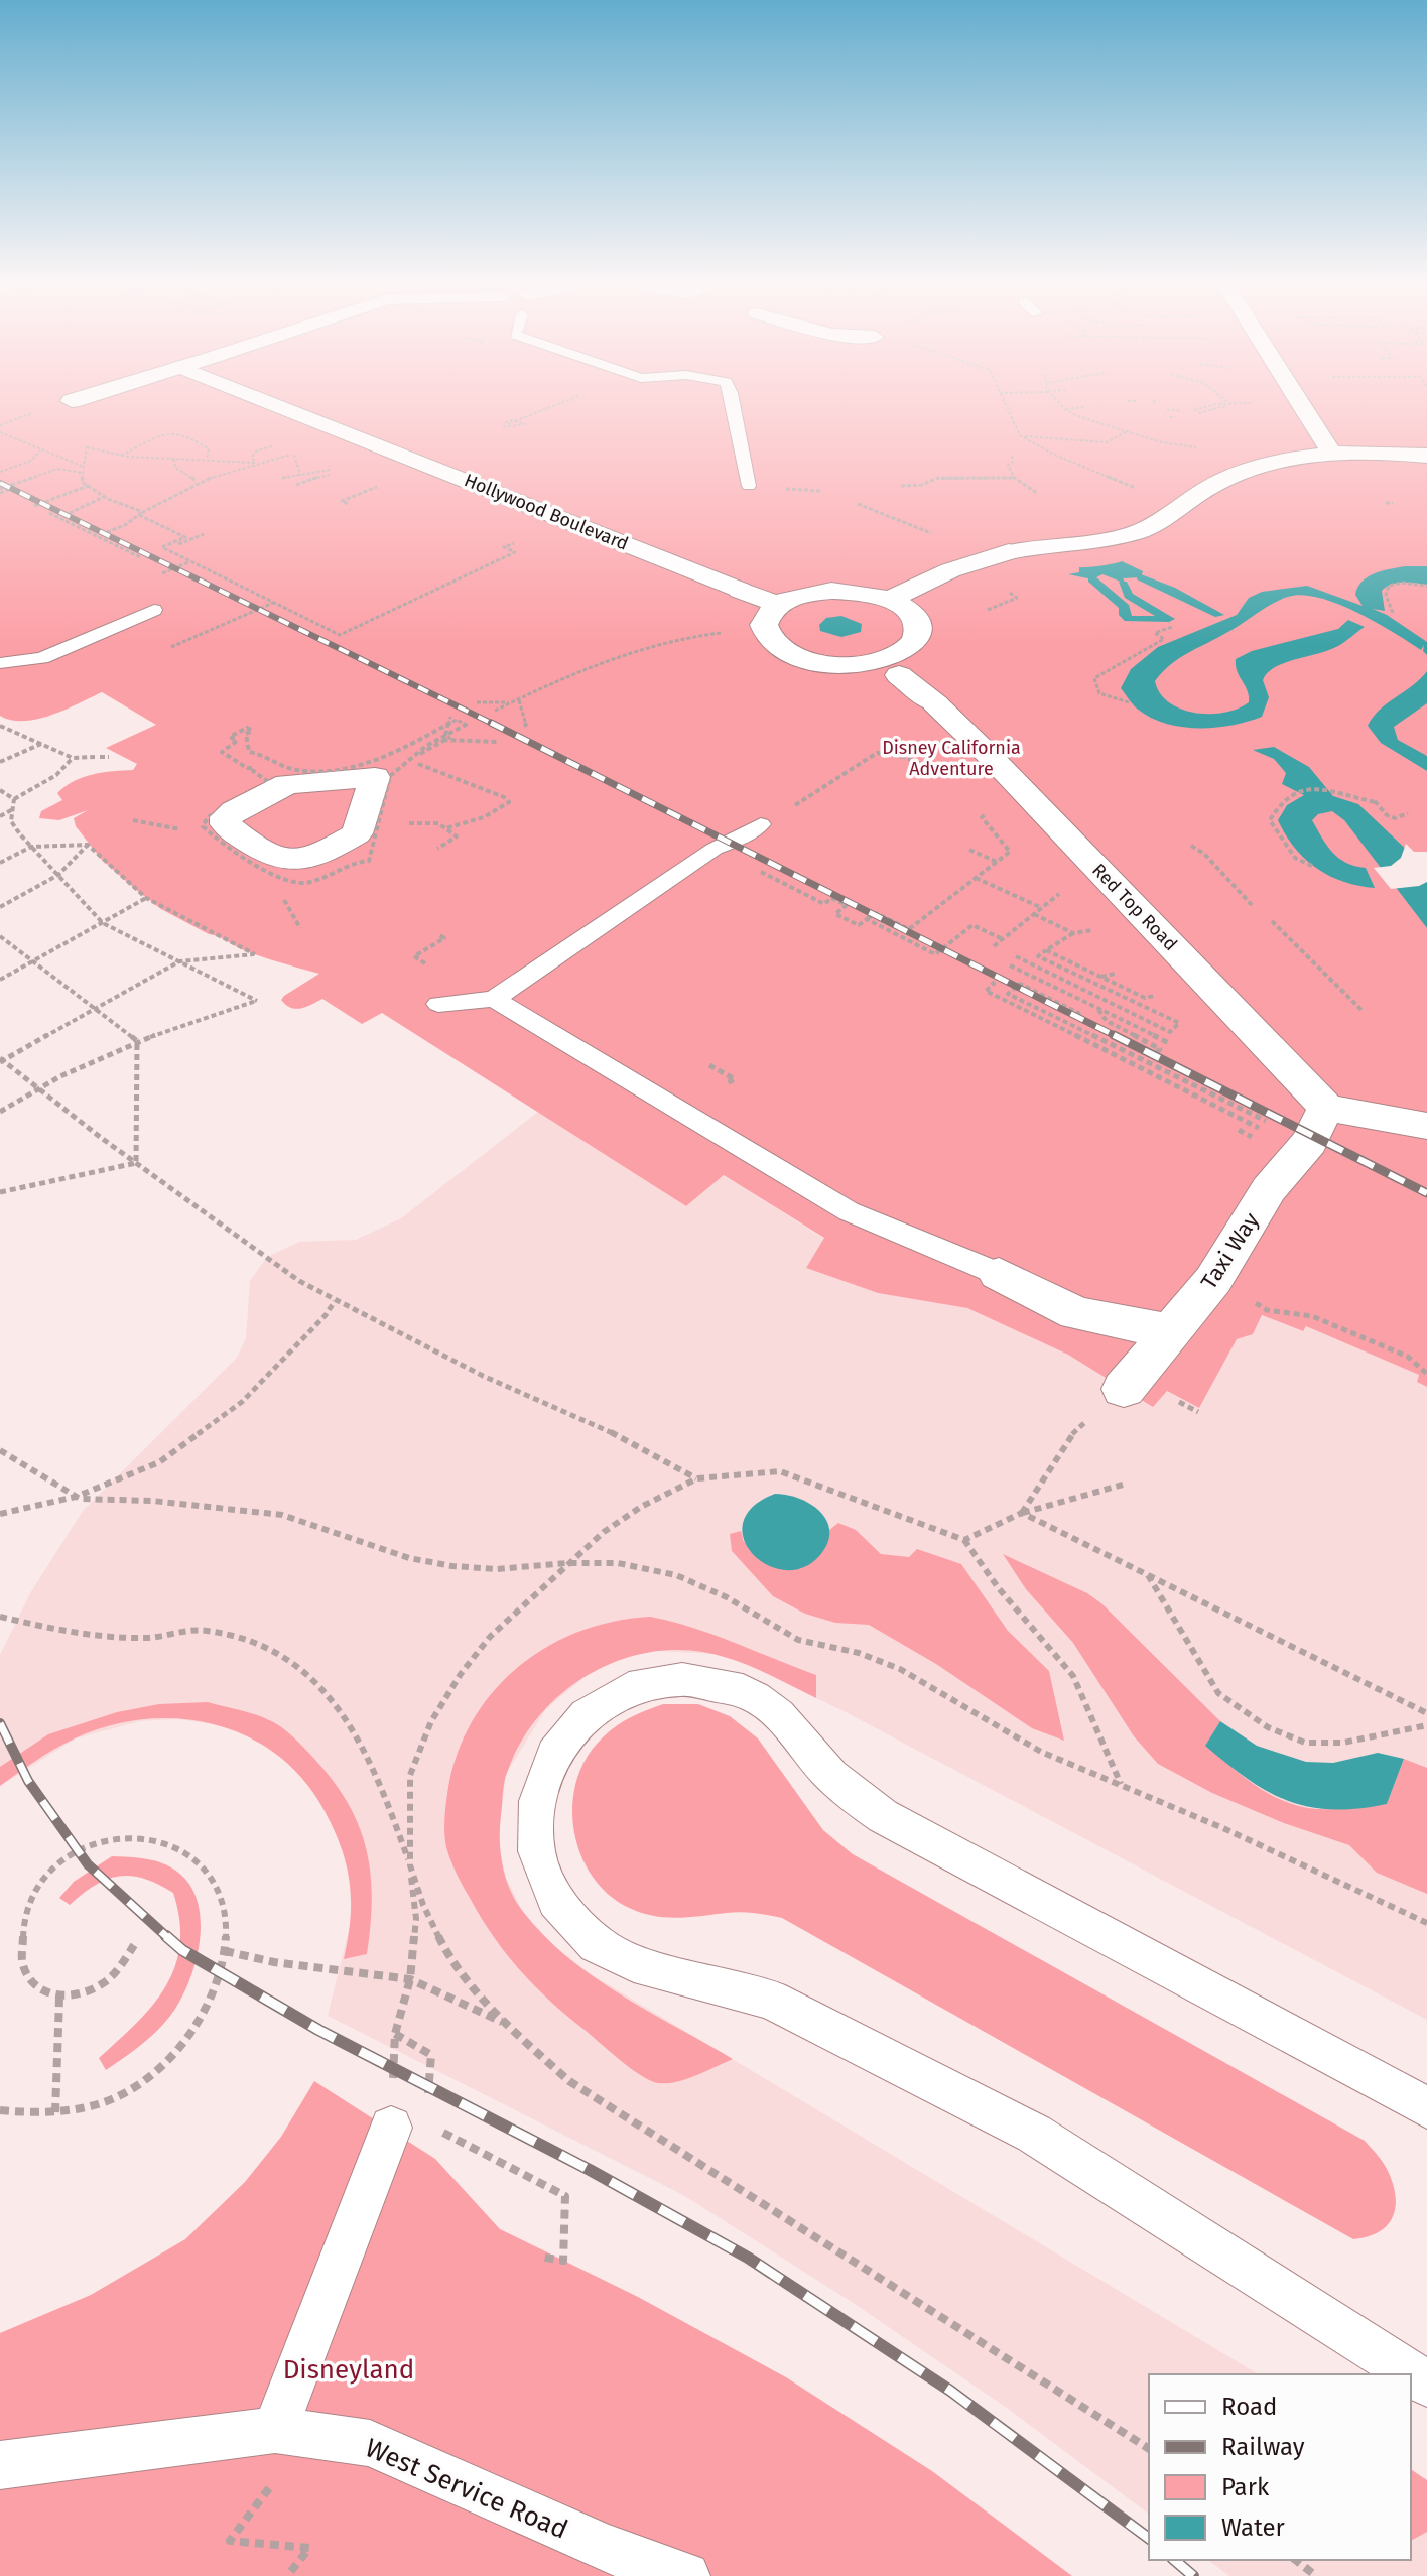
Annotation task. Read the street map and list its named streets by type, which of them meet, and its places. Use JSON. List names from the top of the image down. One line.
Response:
{"streets":{"street":["Hollywood Boulevard","Red Top Road","Taxi Way"],"lane":["West Service Road"]},"crossings":[["Red Top Road","Taxi Way"]],"parks":["Disney California Adventure","Disneyland"],"legend":["Road","Railway","Park","Water"]}
